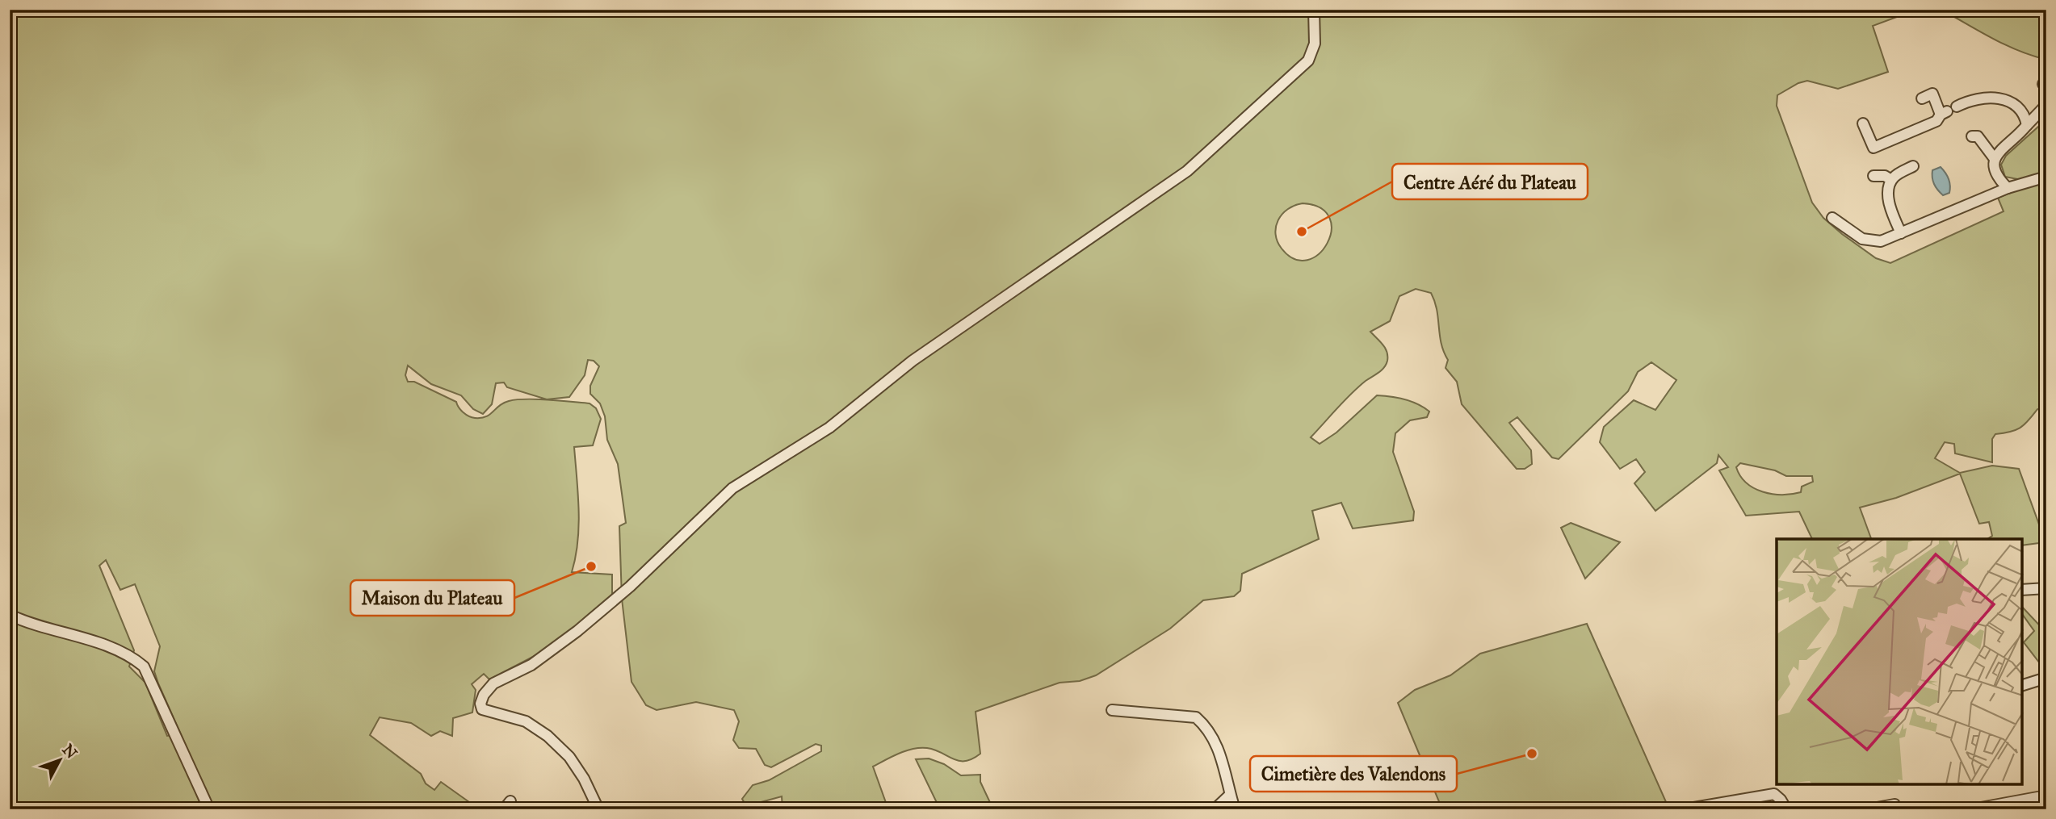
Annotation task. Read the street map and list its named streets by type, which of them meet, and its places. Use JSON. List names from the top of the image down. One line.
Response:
{"places":["Centre Aéré du Plateau","Maison du Plateau","Cimetière des Valendons"],"north":"top right"}
